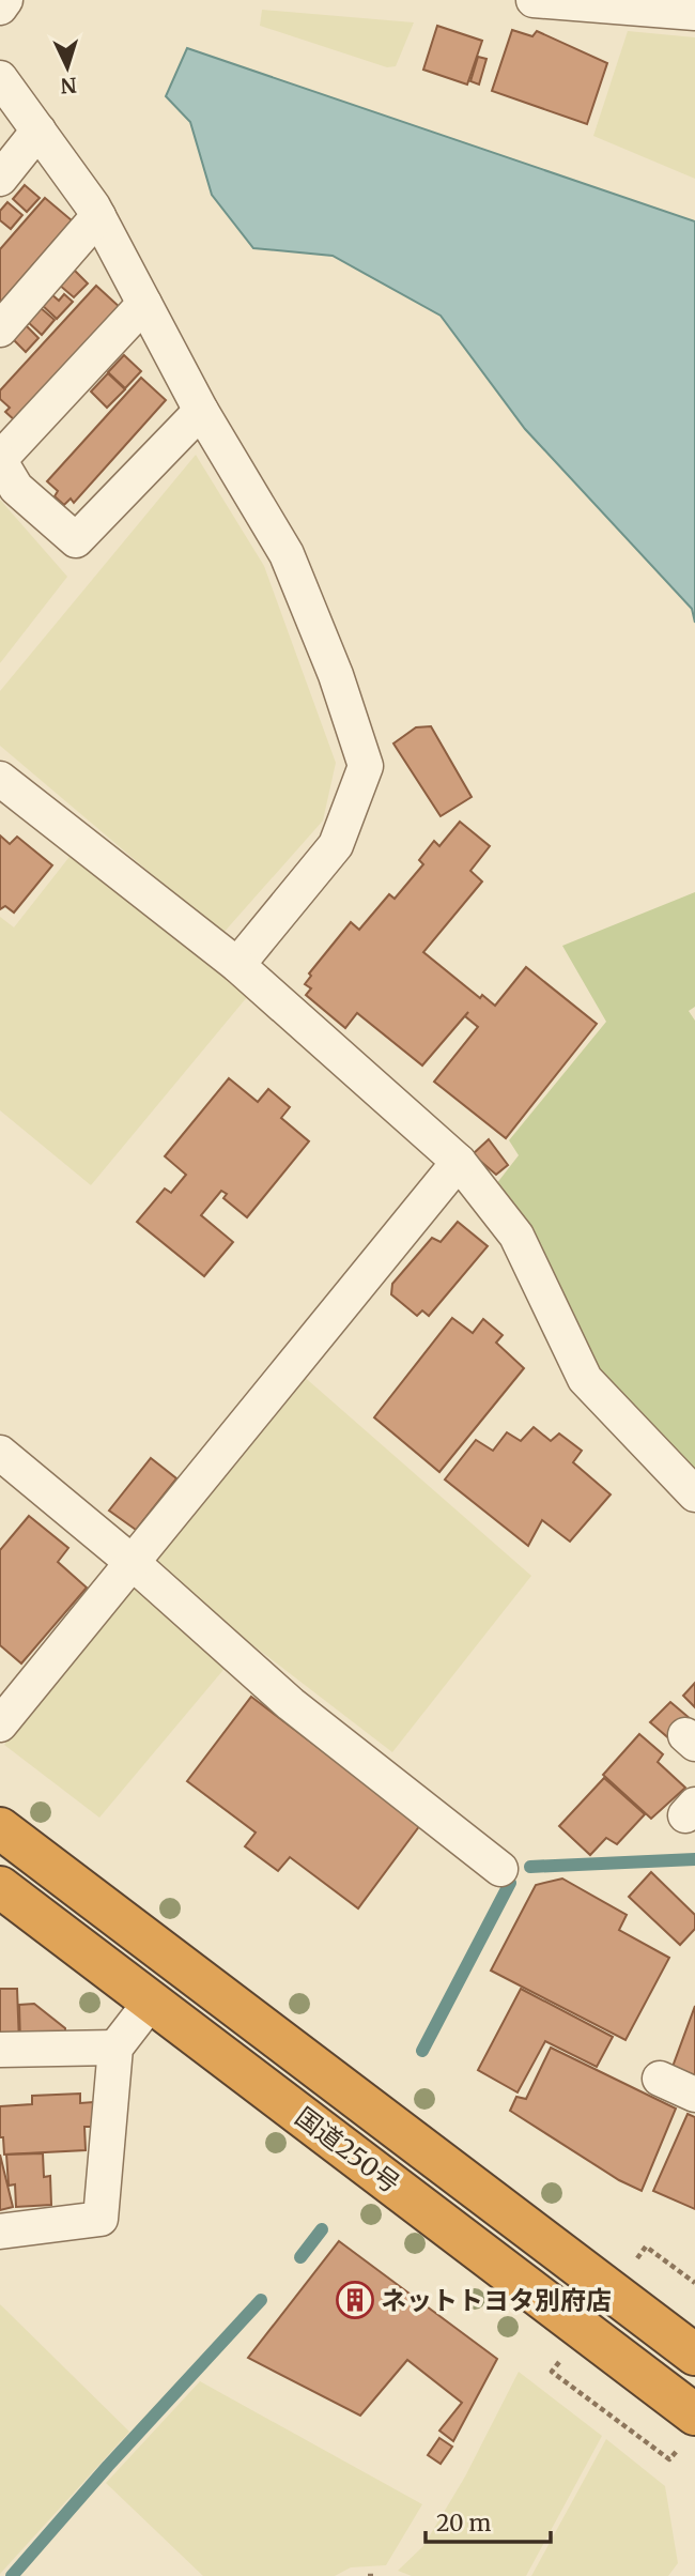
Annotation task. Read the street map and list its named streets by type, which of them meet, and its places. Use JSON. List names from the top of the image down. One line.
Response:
{"streets":{"highway":["国道250号"]},"places":{"building":["ネットトヨタ別府店"]},"scale_bar":"20 m","north":"bottom"}
